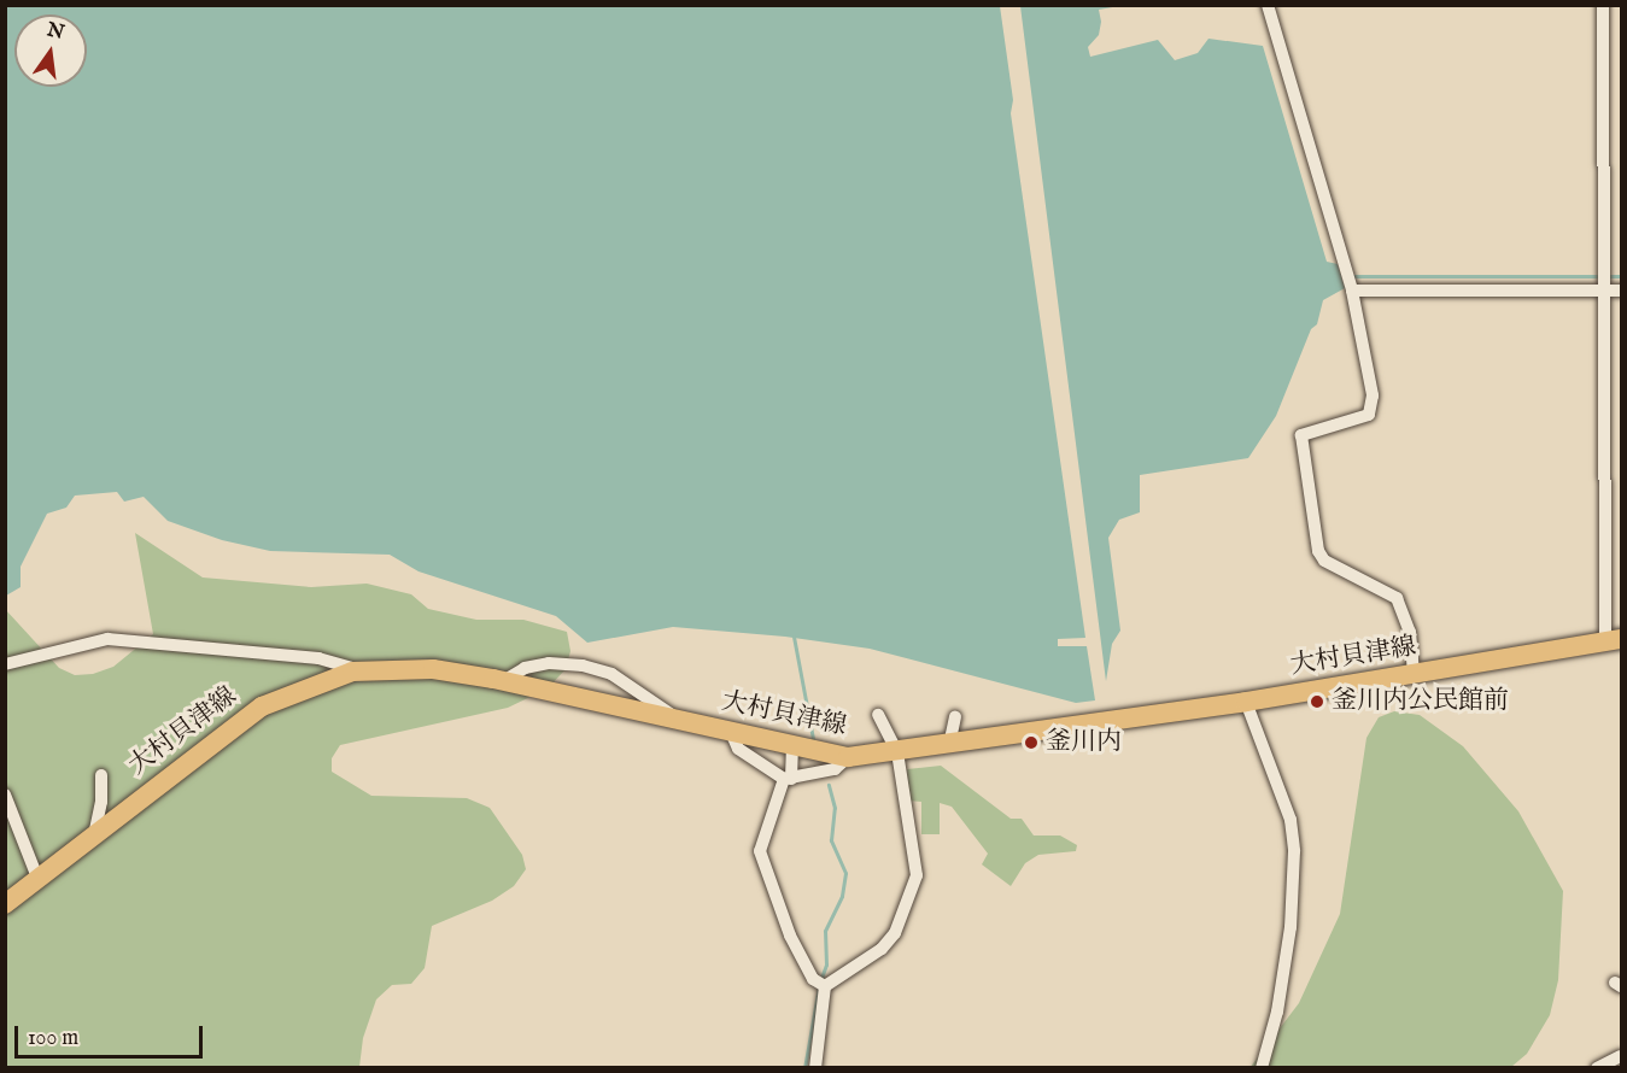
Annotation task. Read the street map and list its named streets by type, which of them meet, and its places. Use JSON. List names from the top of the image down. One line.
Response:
{"streets":{"main road":["大村貝津線"]},"places":["釜川内公民館前","釜川内"],"scale_bar":"100 m","north":"top"}
